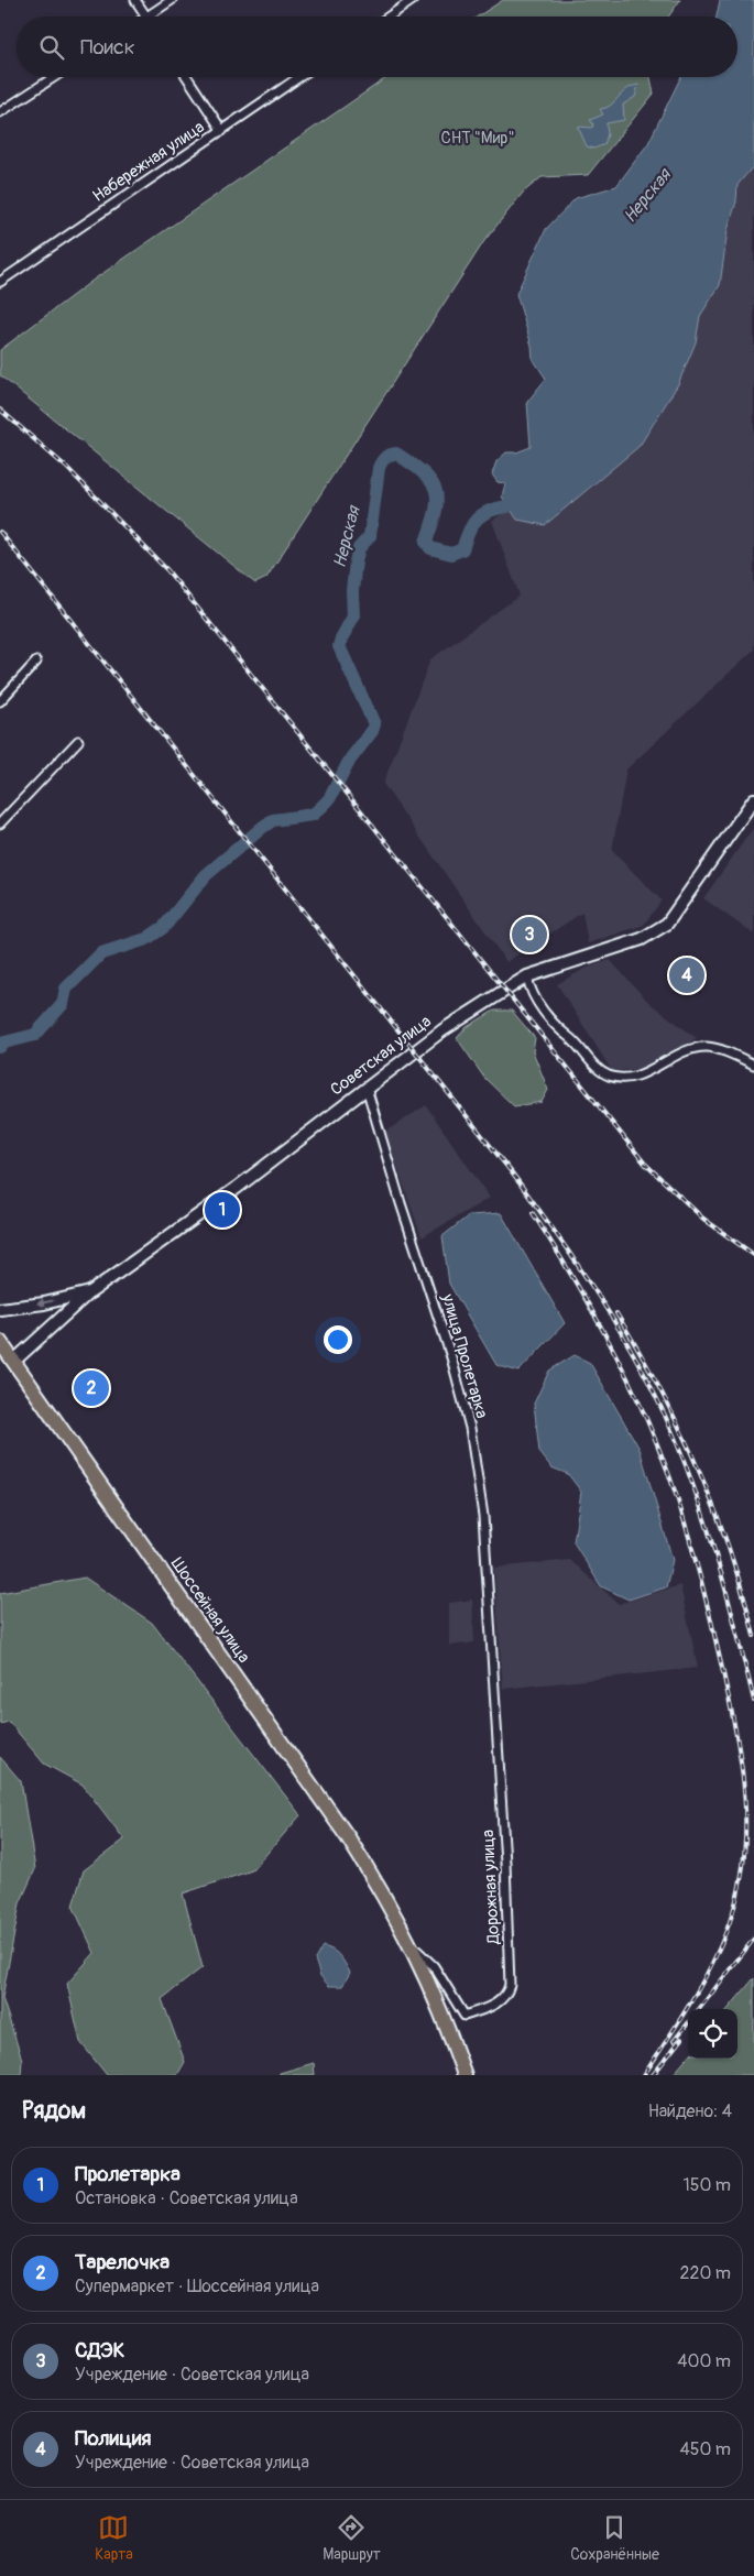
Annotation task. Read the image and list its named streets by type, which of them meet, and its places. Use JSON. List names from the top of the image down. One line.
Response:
{"streets":{"highway":["Шоссейная улица"],"street":["Набережная улица","Советская улица","улица Пролетарка","Дорожная улица"]},"crossings":[["Советская улица","улица Пролетарка"],["улица Пролетарка","Дорожная улица"],["Шоссейная улица","Дорожная улица"]],"water":["Нерская"],"parks":["СНТ \"Мир\""],"page":{"search":"Поиск","pins":["3","4","1","2"],"heading":["Рядом","Найдено: 4"],"list":[{"mark":"1","name":"Пролетарка","note":"Остановка · Советская улица","value":"150 m"},{"mark":"2","name":"Тарелочка","note":"Супермаркет · Шоссейная улица","value":"220 m"},{"mark":"3","name":"СДЭК","note":"Учреждение · Советская улица","value":"400 m"},{"mark":"4","name":"Полиция","note":"Учреждение · Советская улица","value":"450 m"}],"nav":["Карта","Маршрут","Сохранённые"]}}
